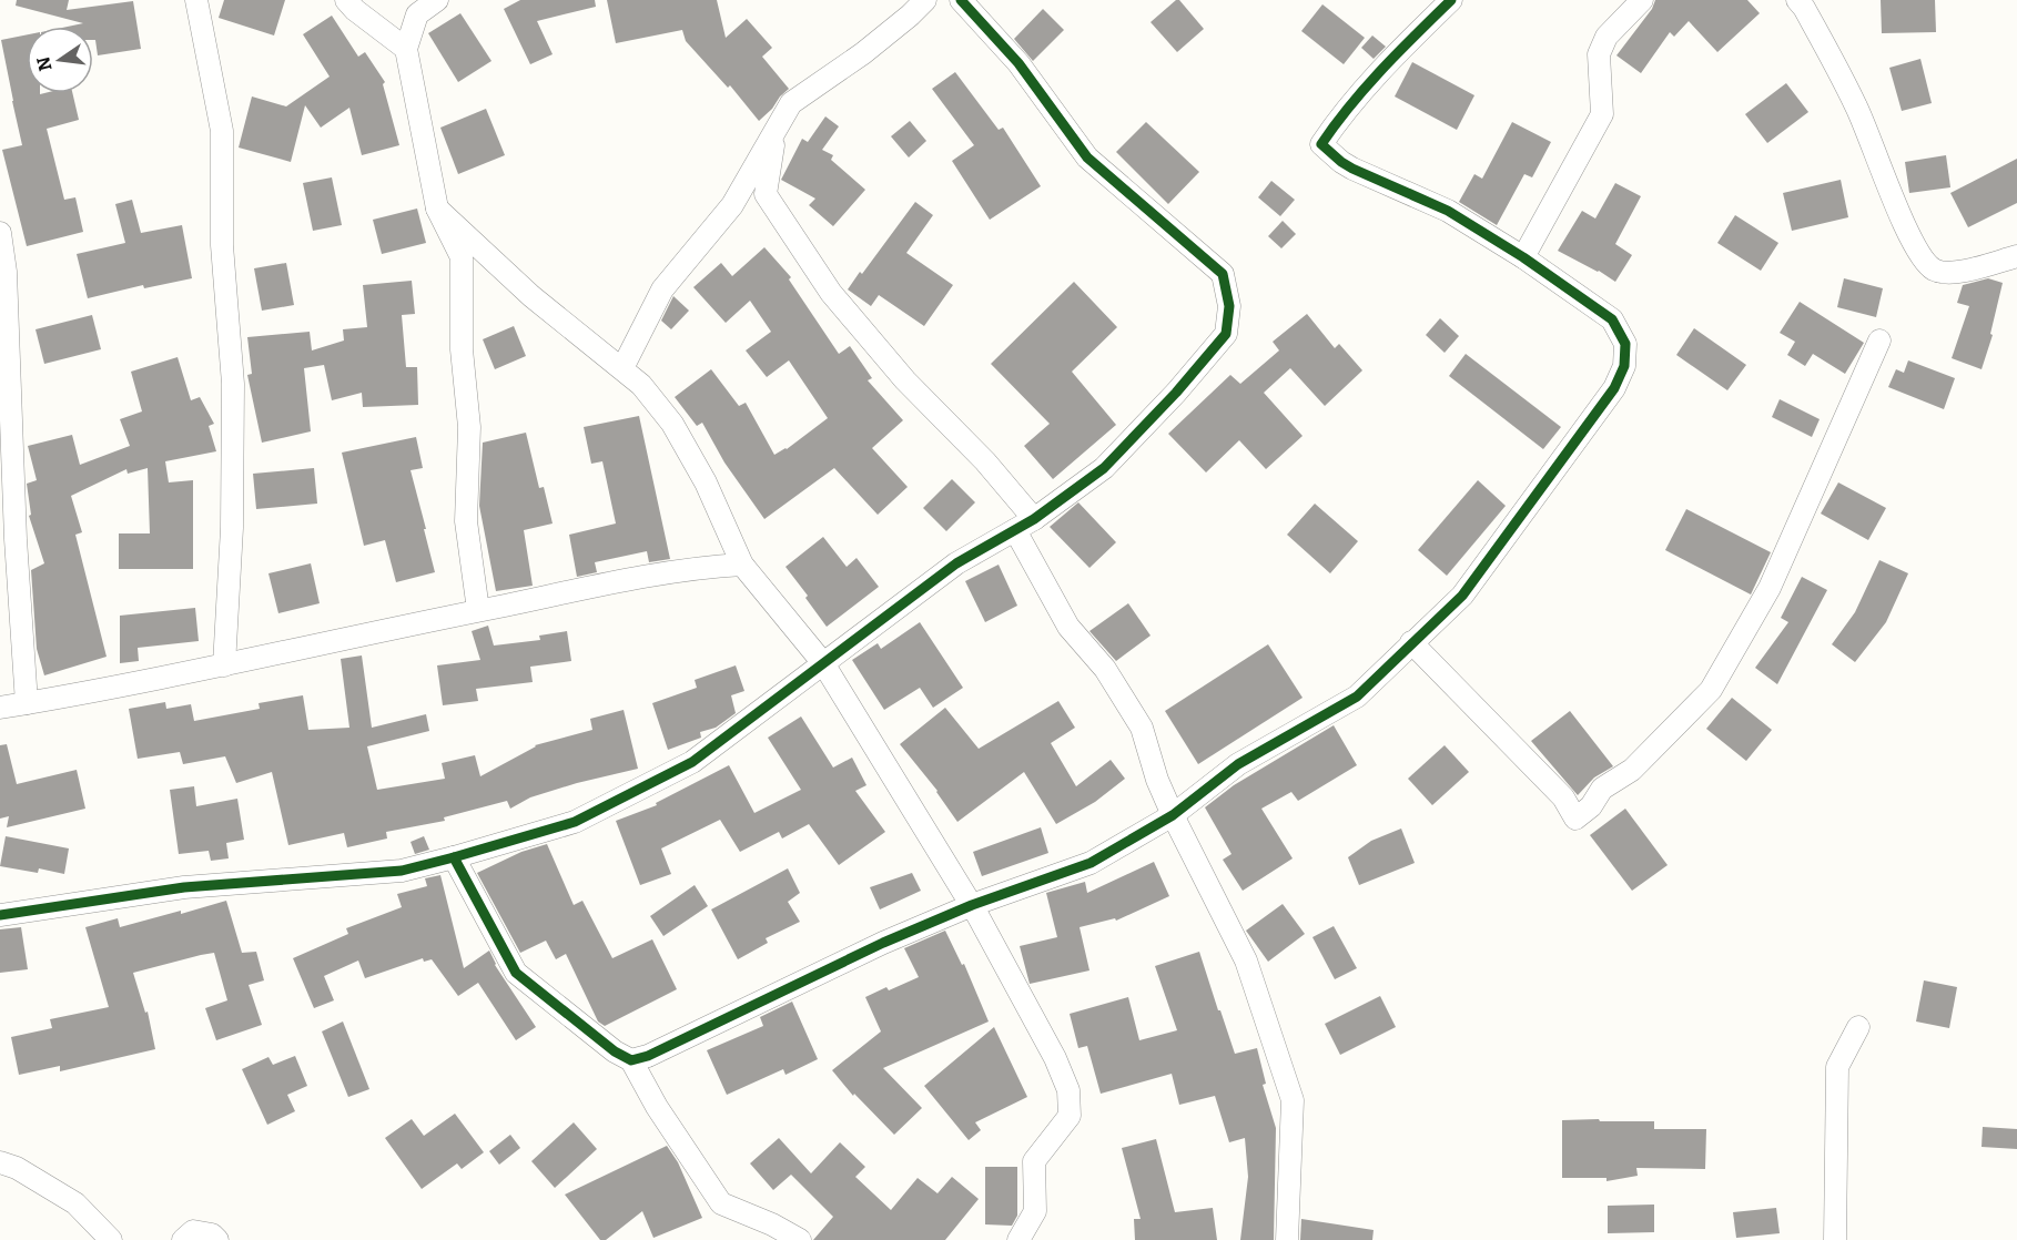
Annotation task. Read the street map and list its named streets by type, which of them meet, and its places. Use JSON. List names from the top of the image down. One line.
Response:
{"north":"left"}
